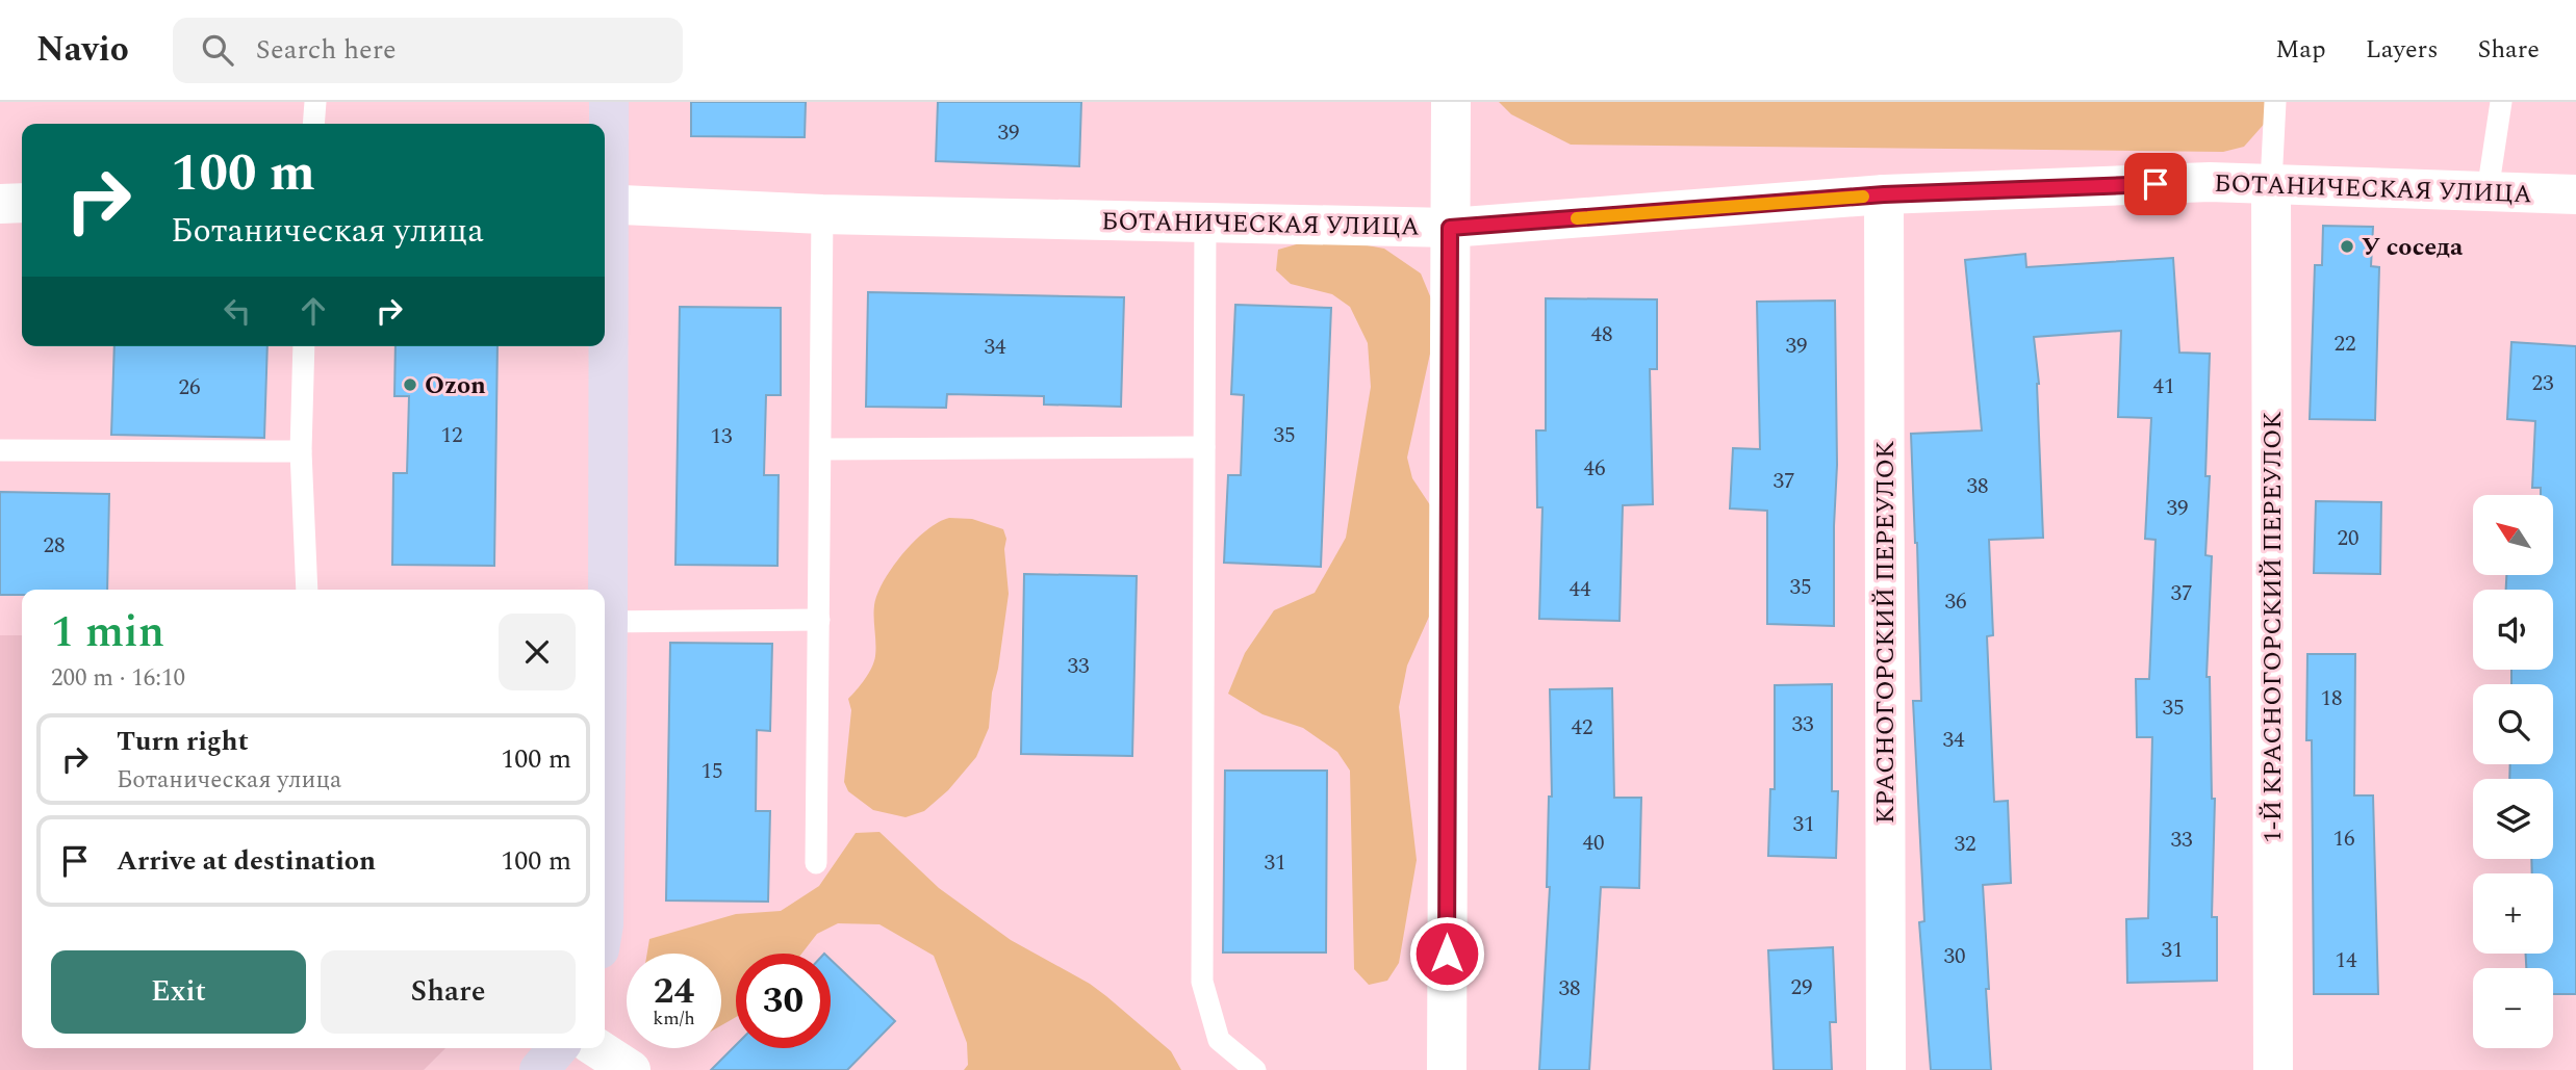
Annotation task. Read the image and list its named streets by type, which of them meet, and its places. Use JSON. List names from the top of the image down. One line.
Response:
{"streets":{"street":["БОТАНИЧЕСКАЯ УЛИЦА","1-Й КРАСНОГОРСКИЙ ПЕРЕУЛОК","КРАСНОГОРСКИЙ ПЕРЕУЛОК"]},"crossings":[["БОТАНИЧЕСКАЯ УЛИЦА","1-Й КРАСНОГОРСКИЙ ПЕРЕУЛОК"],["БОТАНИЧЕСКАЯ УЛИЦА","КРАСНОГОРСКИЙ ПЕРЕУЛОК"]],"places":["У соседа","Ozon"],"house_numbers":["39","48","22","39","34","23","41","26","12","35","13","46","37","38","39","20","28","35","44","37","36","33","18","35","33","42","34","15","31","16","33","40","32","31","31","30","14","29","38"],"north":"top left","page":{"header":"Navio","search":"Search here","nav":["Map","Layers","Share"],"turn":["100 m","Ботаническая улица"],"map_buttons":["+","−"],"heading":["1 min","200 m · 16:10"],"list":[{"name":"Turn right","note":"Ботаническая улица","value":"100 m"},{"name":"Arrive at destination","value":"100 m"}],"buttons":["Exit","Share"],"speed":"24 km/h","limit":"30"}}
